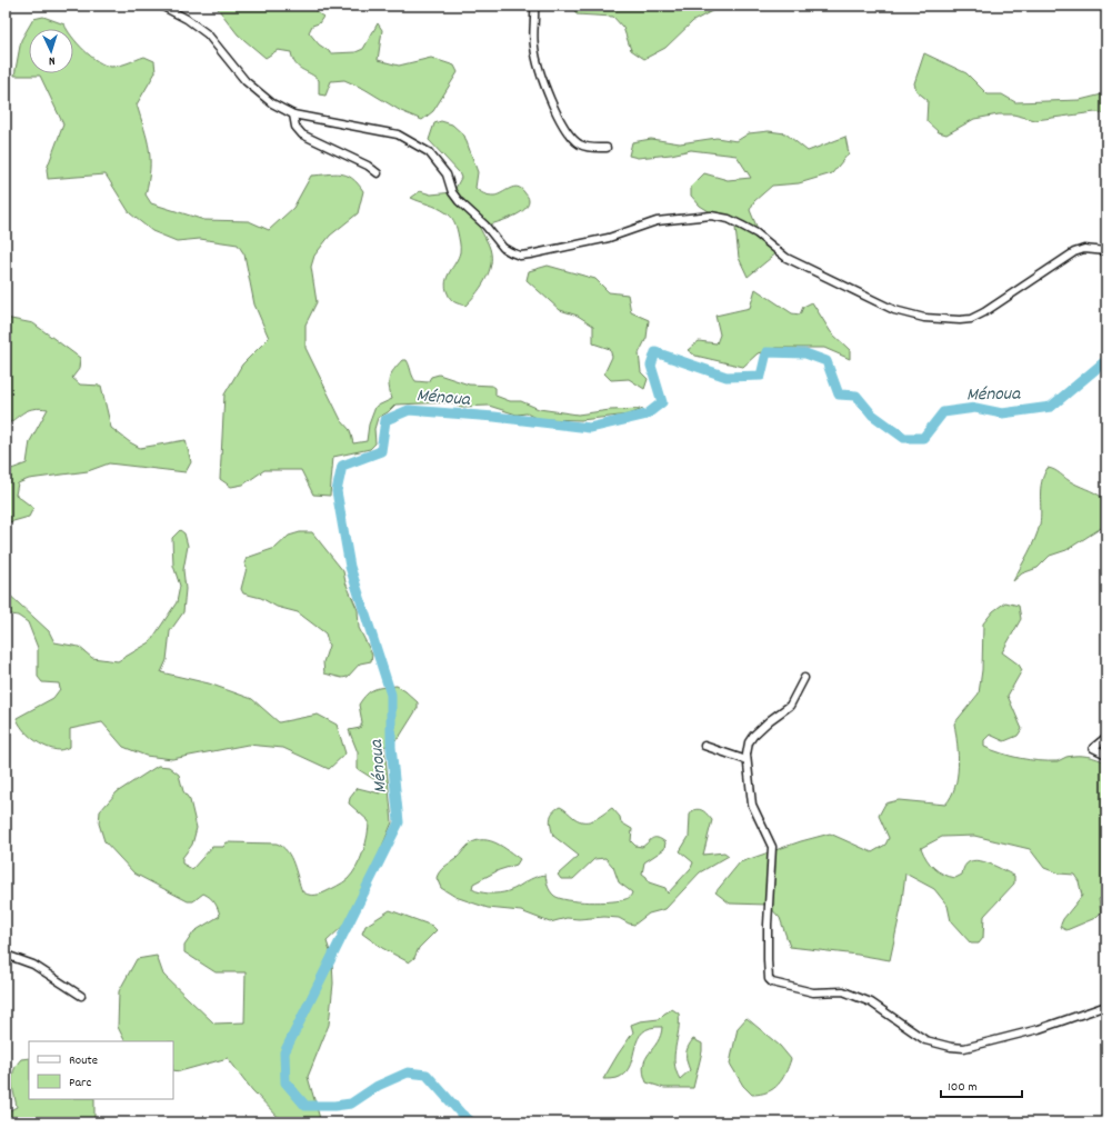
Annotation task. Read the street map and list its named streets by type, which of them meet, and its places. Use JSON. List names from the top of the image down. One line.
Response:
{"water":["Ménoua"],"legend":["Route","Parc"],"scale_bar":"100 m","north":"bottom"}
